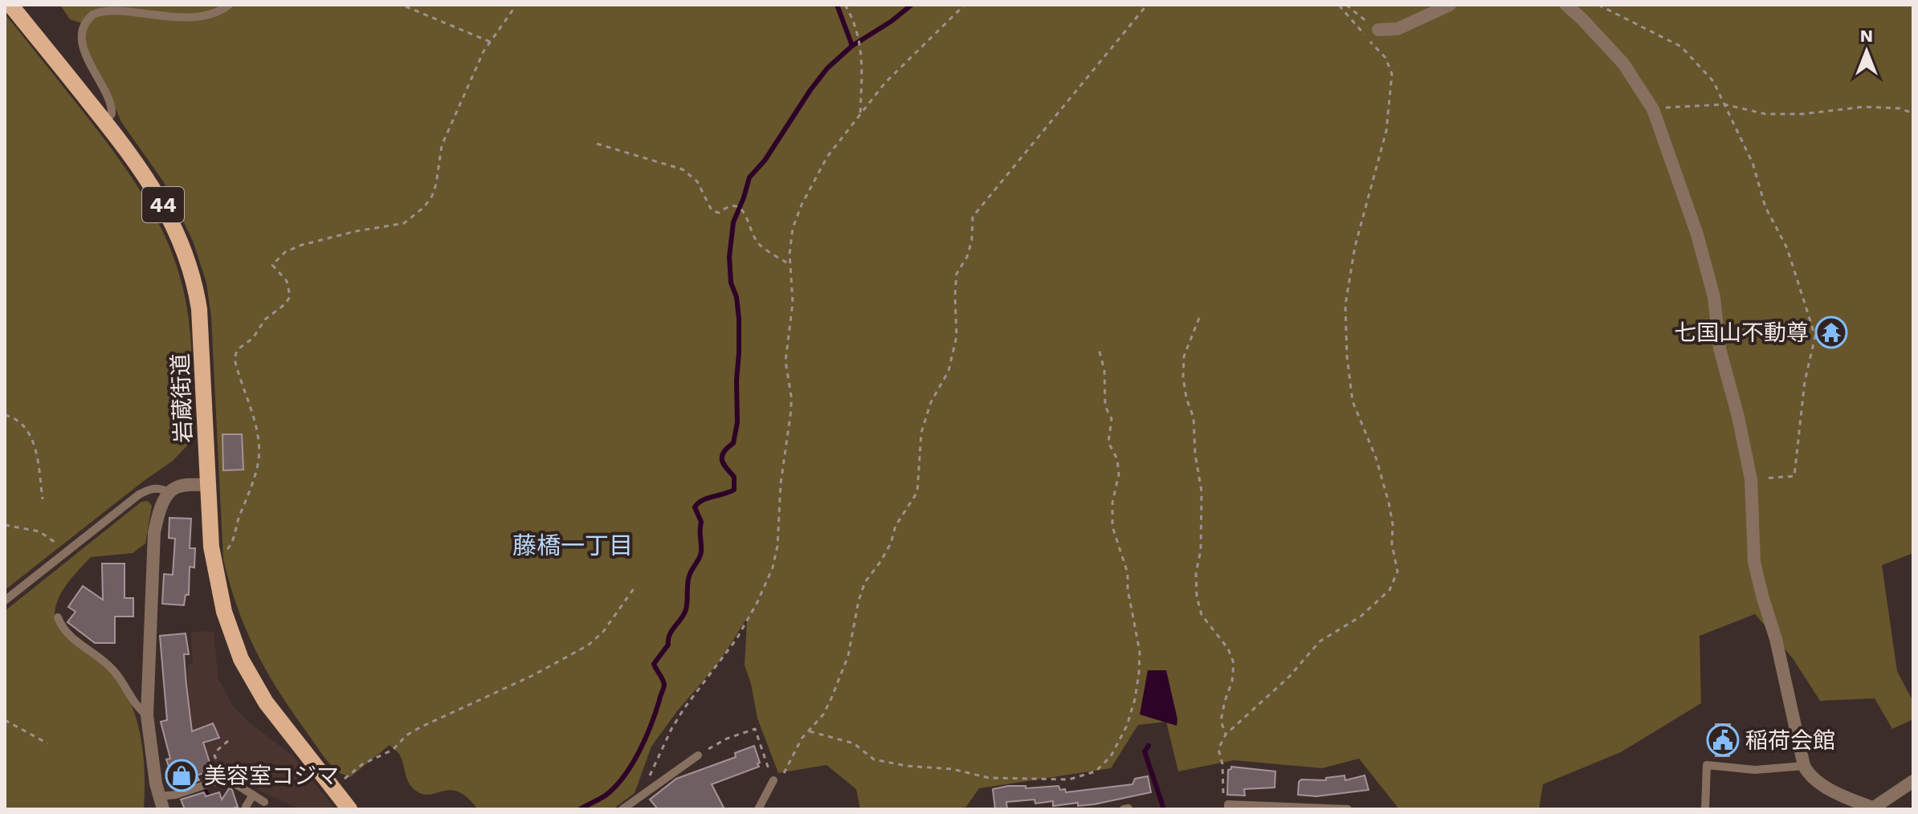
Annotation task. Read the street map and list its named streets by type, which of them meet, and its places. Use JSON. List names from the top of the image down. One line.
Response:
{"streets":{"main road":["44","岩蔵街道"]},"districts":["藤橋一丁目"],"places":{"temple":["七国山不動尊"],"public building":["稲荷会館"],"shop":["美容室コジマ"]},"north":"top"}
